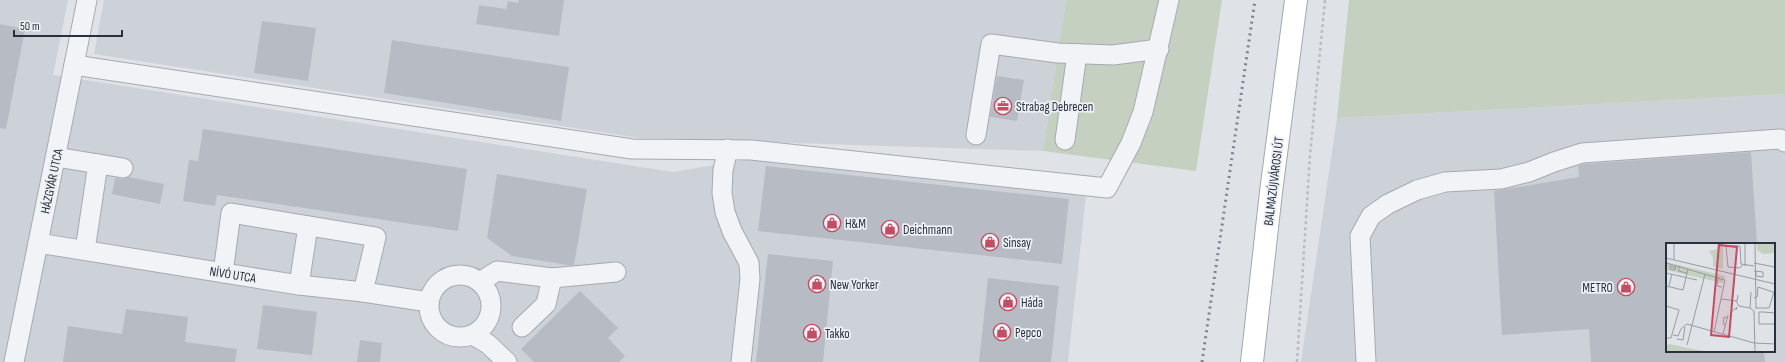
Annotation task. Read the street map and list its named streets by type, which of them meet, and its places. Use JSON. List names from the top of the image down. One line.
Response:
{"streets":{"main road":["BALMAZÚJVÁROSI ÚT"],"street":["HÁZGYÁR UTCA","NÍVÓ UTCA"]},"crossings":[["HÁZGYÁR UTCA","NÍVÓ UTCA"]],"places":{"office":["Strabag Debrecen"],"shop":["H&M","Deichmann","Sinsay","New Yorker","METRO","Háda","Pepco","Takko"]},"scale_bar":"50 m"}
